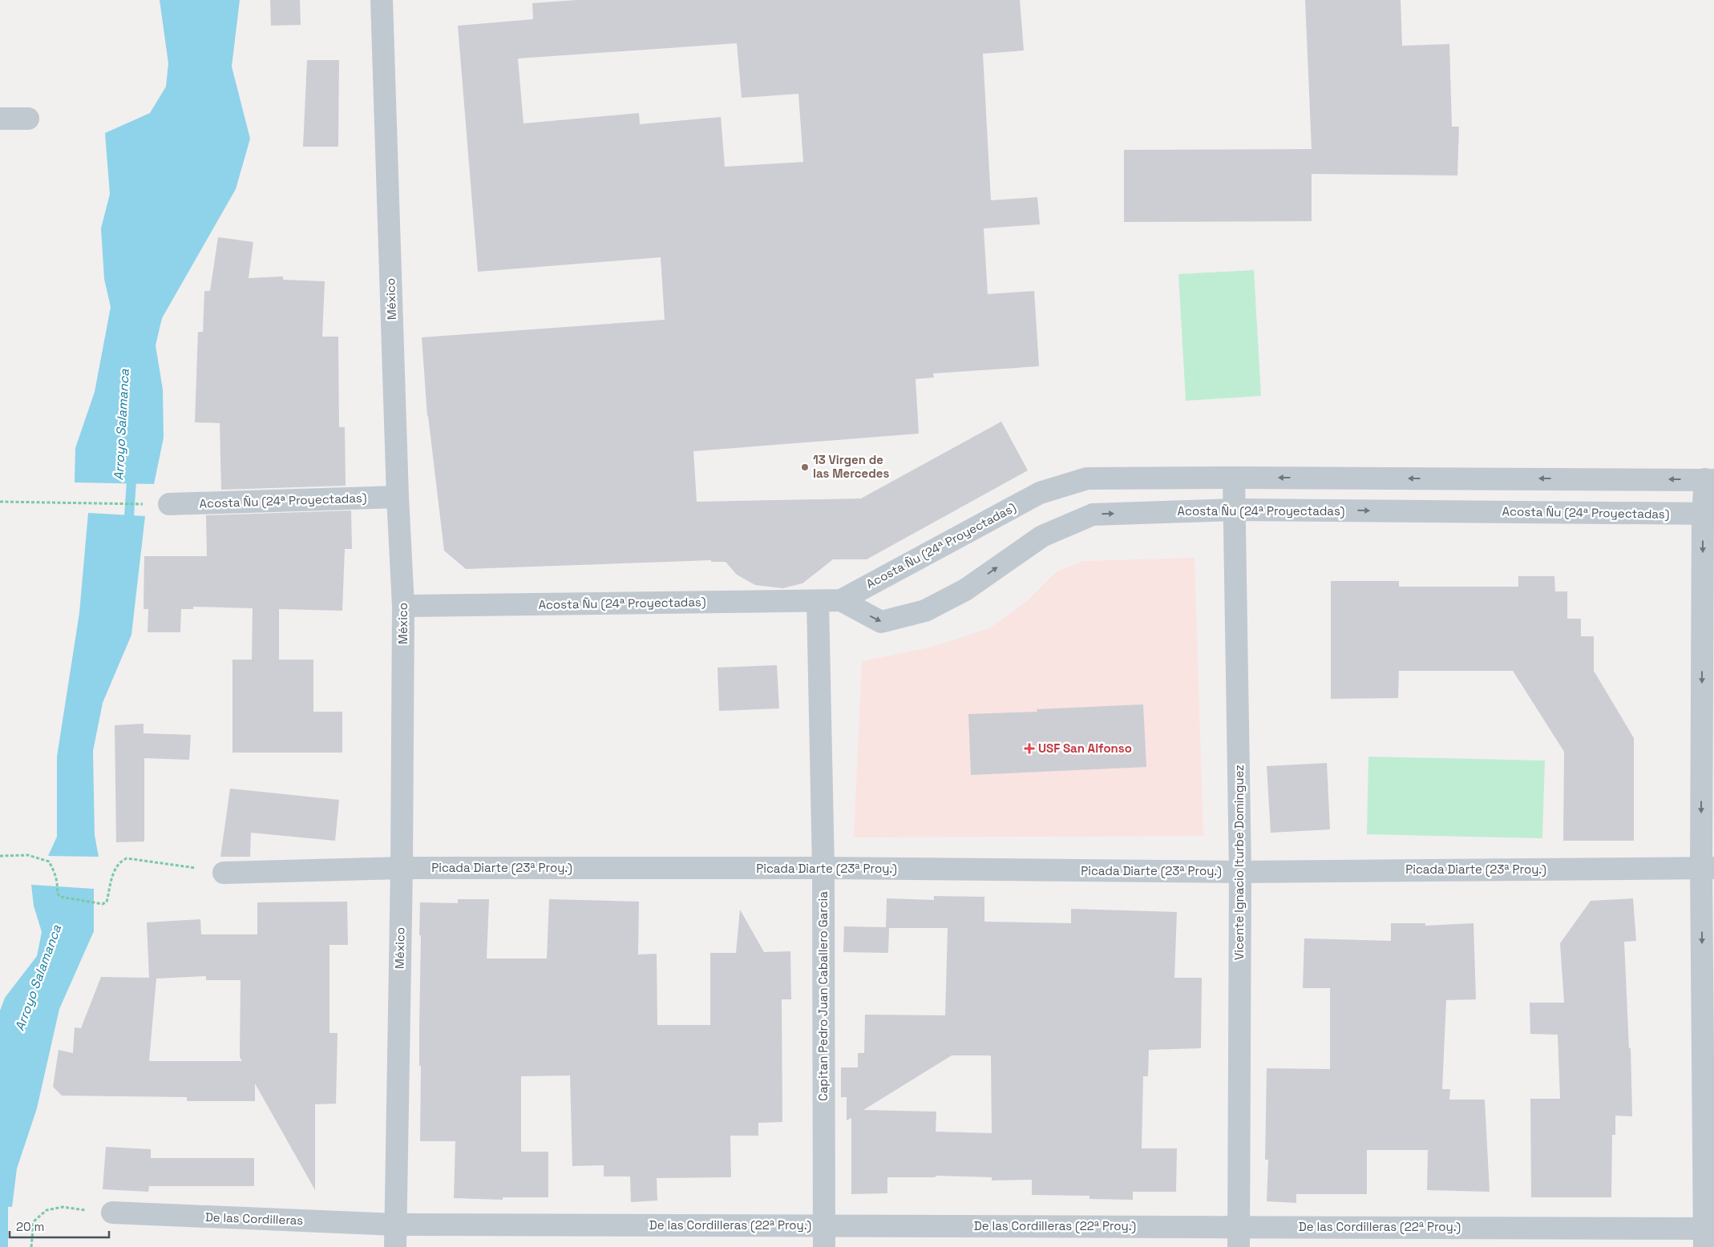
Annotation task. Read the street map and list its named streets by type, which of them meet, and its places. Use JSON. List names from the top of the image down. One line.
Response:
{"streets":{"street":["México","Acosta Ñu (24ª Proyectadas)","Vicente Ignacio Iturbe Dominguez","Picada Diarte (23ª Proy.)","Capitan Pedro Juan Caballero Garcia","De las Cordilleras","De las Cordilleras (22ª Proy.)"]},"crossings":[["México","Acosta Ñu (24ª Proyectadas)"],["México","Picada Diarte (23ª Proy.)"],["México","De las Cordilleras"],["México","De las Cordilleras (22ª Proy.)"],["Acosta Ñu (24ª Proyectadas)","Vicente Ignacio Iturbe Dominguez"],["Acosta Ñu (24ª Proyectadas)","Capitan Pedro Juan Caballero Garcia"],["Vicente Ignacio Iturbe Dominguez","Picada Diarte (23ª Proy.)"],["Vicente Ignacio Iturbe Dominguez","De las Cordilleras (22ª Proy.)"],["Picada Diarte (23ª Proy.)","Capitan Pedro Juan Caballero Garcia"],["Capitan Pedro Juan Caballero Garcia","De las Cordilleras (22ª Proy.)"],["De las Cordilleras","De las Cordilleras (22ª Proy.)"]],"water":["Arroyo Salamanca"],"places":{"other":["13 Virgen de las Mercedes"],"health":["USF San Alfonso"]},"scale_bar":"20 m"}
